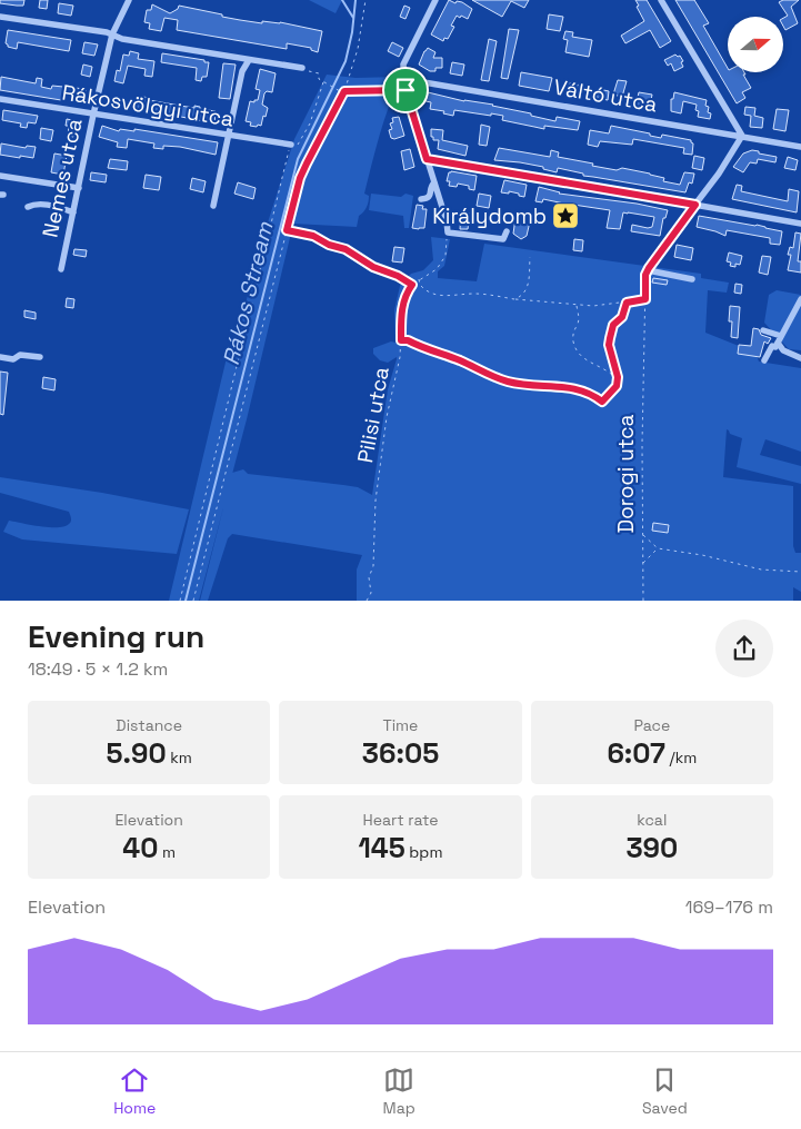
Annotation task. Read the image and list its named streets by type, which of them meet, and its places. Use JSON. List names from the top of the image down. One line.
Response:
{"streets":{"street":["Váltó utca","Rákosvölgyi utca","Nemes utca"],"path":["Pilisi utca","Dorogi utca"]},"crossings":[["Rákosvölgyi utca","Nemes utca"]],"water":["Rákos Stream"],"places":{"place":["Királydomb"]},"north":"right","page":{"heading":["Evening run","18:49 · 5 × 1.2 km"],"stats":[["Distance","5.90 km"],["Time","36:05"],["Pace","6:07 /km"],["Elevation","40 m"],["Heart rate","145 bpm"],["kcal","390"]],"chart":["Elevation","169–176 m"],"tabs":["Home","Map","Saved"]}}
